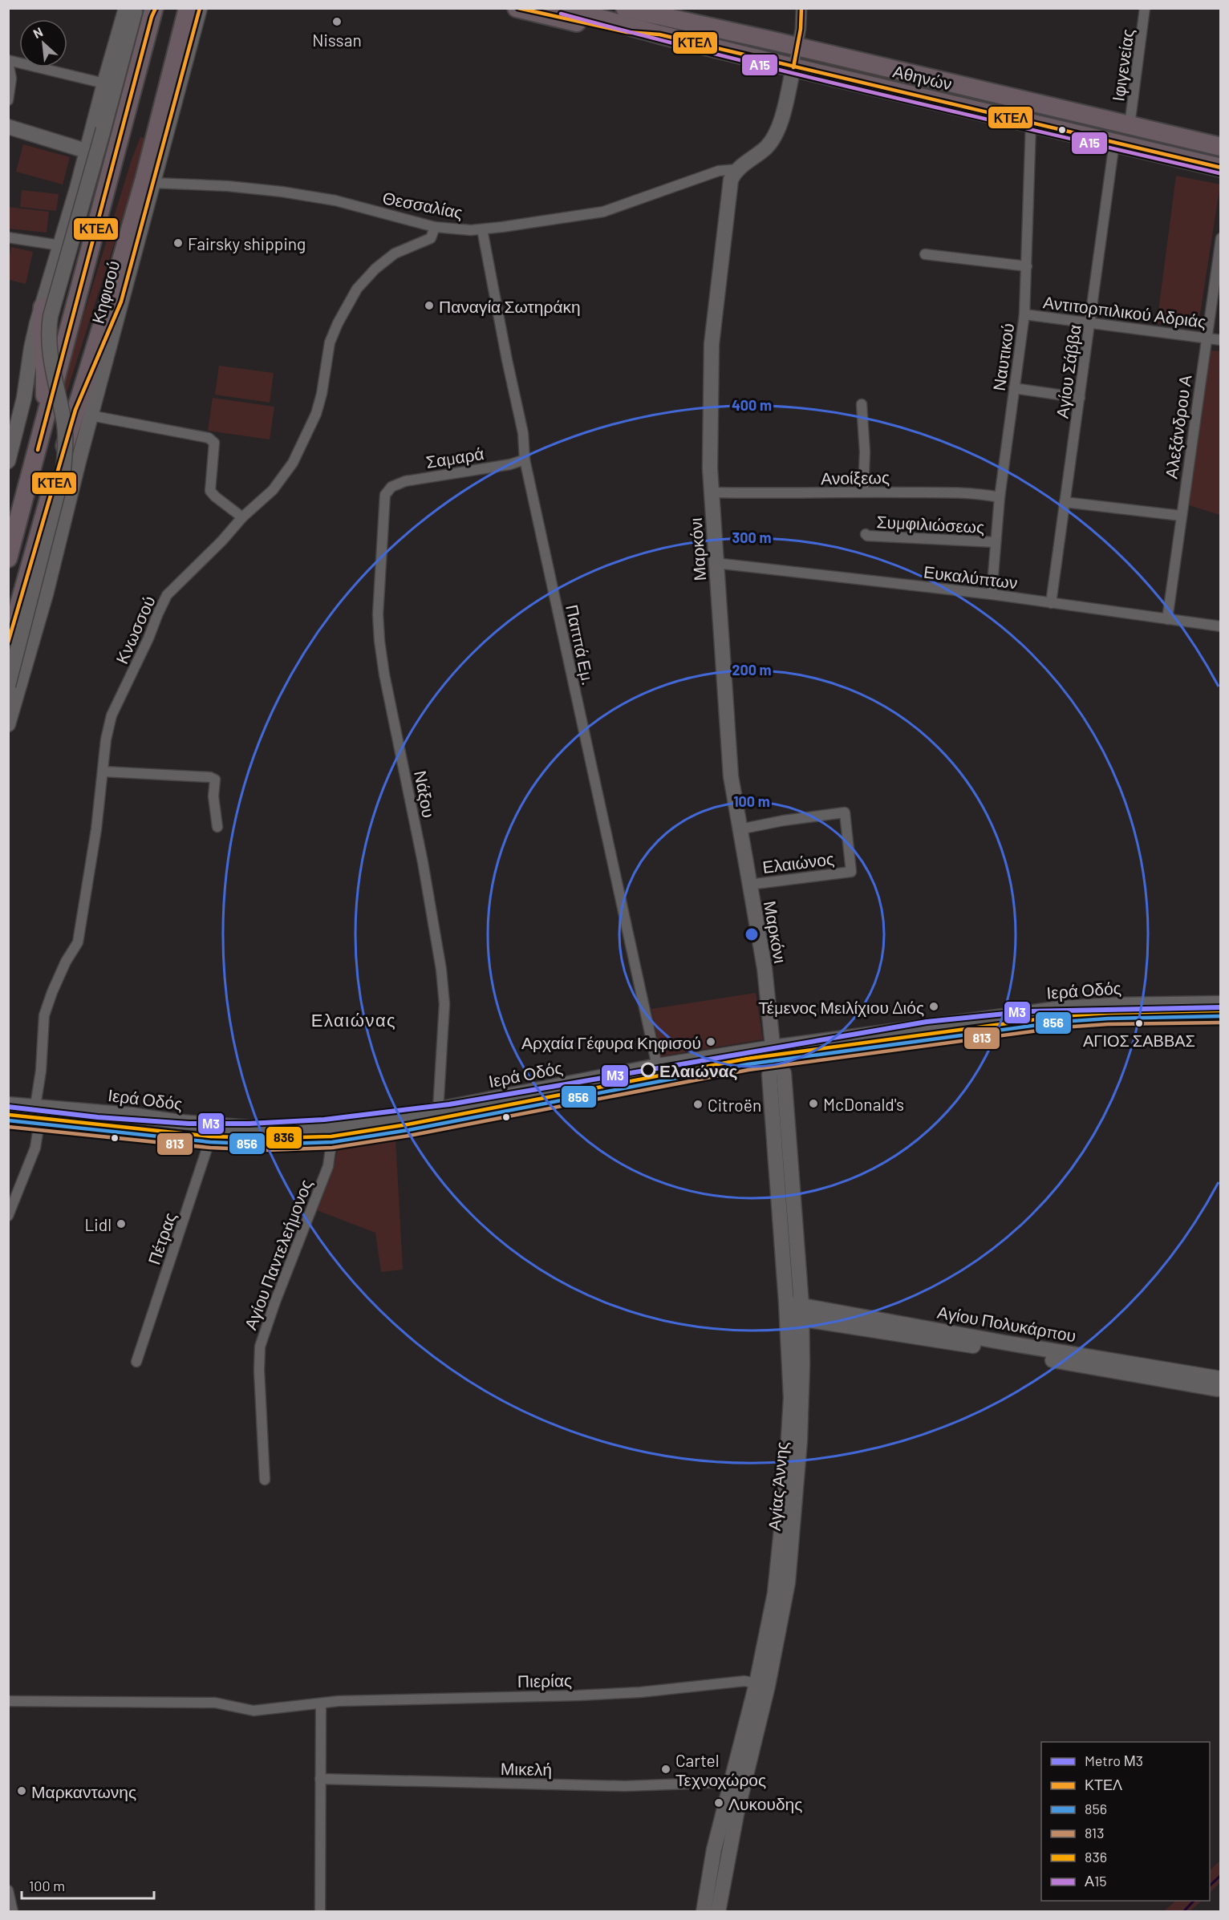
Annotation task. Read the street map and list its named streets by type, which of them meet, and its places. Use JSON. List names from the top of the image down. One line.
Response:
{"streets":{"highway":["Αθηνών"],"main road":["Κηφισού","Μαρκόνι","Ιερά Οδός","Αγίου Πολυκάρπου","Αγίας Άννης"],"street":["Ιφιγενείας","Θεσσαλίας","Αντιτορπιλικού Αδριάς","Ναυτικού","Αγίου Σάββα","Αλεξάνδρου Α","Σαμαρά","Ανοίξεως","Συμφιλιώσεως","Ευκαλύπτων","Κνωσσού","Παππά Εμ.","Νάξου","Ελαιώνος","Πέτρας","Αγίου Παντελεήμονος","Πιερίας","Μικελή"]},"crossings":[["Ιφιγενείας","Αθηνών"],["Αθηνών","Ναυτικού"],["Αθηνών","Αγίου Σάββα"],["Θεσσαλίας","Κηφισού"],["Θεσσαλίας","Μαρκόνι"],["Θεσσαλίας","Κνωσσού"],["Θεσσαλίας","Παππά Εμ."],["Αντιτορπιλικού Αδριάς","Ναυτικού"],["Αντιτορπιλικού Αδριάς","Αγίου Σάββα"],["Αντιτορπιλικού Αδριάς","Αλεξάνδρου Α"],["Ναυτικού","Ανοίξεως"],["Ναυτικού","Συμφιλιώσεως"],["Ναυτικού","Ευκαλύπτων"],["Αγίου Σάββα","Ευκαλύπτων"],["Αλεξάνδρου Α","Ευκαλύπτων"],["Σαμαρά","Παππά Εμ."],["Σαμαρά","Νάξου"],["Ανοίξεως","Μαρκόνι"],["Μαρκόνι","Ευκαλύπτων"],["Μαρκόνι","Ελαιώνος"],["Μαρκόνι","Ιερά Οδός"],["Μαρκόνι","Αγίας Άννης"],["Κνωσσού","Ιερά Οδός"],["Παππά Εμ.","Ιερά Οδός"],["Νάξου","Ιερά Οδός"],["Ιερά Οδός","Πέτρας"],["Ιερά Οδός","Αγίου Παντελεήμονος"],["Ιερά Οδός","Αγίας Άννης"],["Αγίου Πολυκάρπου","Αγίας Άννης"],["Αγίας Άννης","Πιερίας"],["Αγίας Άννης","Μικελή"]],"districts":["Ελαιώνας"],"places":["Nissan","Fairsky shipping","Παναγία Σωτηράκη","Τέμενος Μειλίχιου Διός","ΑΓΙΟΣ ΣΑΒΒΑΣ","Αρχαία Γέφυρα Κηφισού","Ελαιώνας","McDonald's","Citroën","Lidl","Cartel Τεχνοχώρος","Μαρκαντωνης","Λυκουδης"],"lines":["transit line ΚΤΕΛ","transit line Α15","metro line Μ3","transit line 836","transit line 856","transit line 813"],"legend":["Metro Μ3","ΚΤΕΛ","856","813","836","Α15"],"scale_bar":"100 m","north":"top left","rings":["400 m","300 m","200 m","100 m"]}
